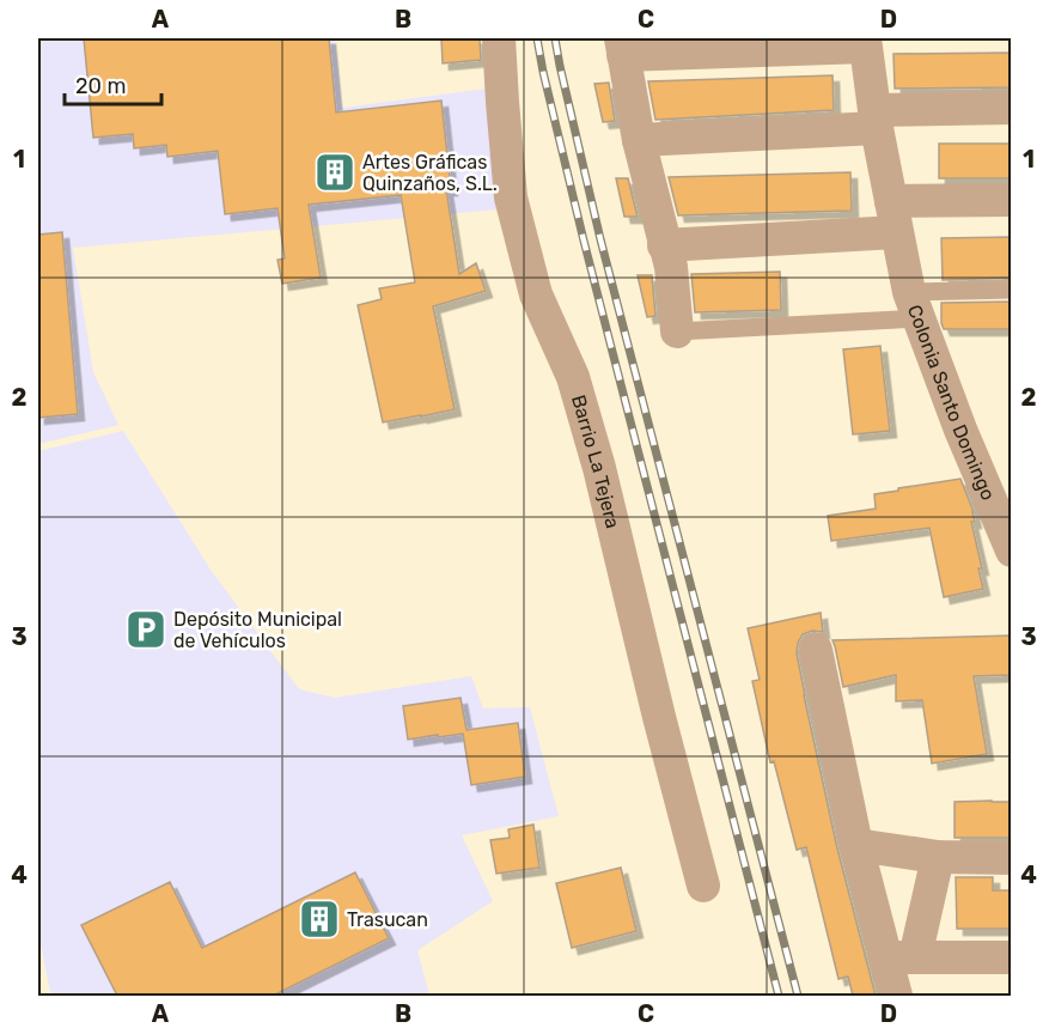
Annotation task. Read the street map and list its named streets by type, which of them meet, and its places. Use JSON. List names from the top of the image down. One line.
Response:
{"streets":{"street":["Colonia Santo Domingo","Barrio La Tejera"]},"places":{"building":["Artes Gráficas Quinzaños, S.L.","Trasucan"],"parking":["Depósito Municipal de Vehículos"]},"scale_bar":"20 m","grid":{"columns":["A","B","C","D"],"rows":["1","2","3","4"]}}
